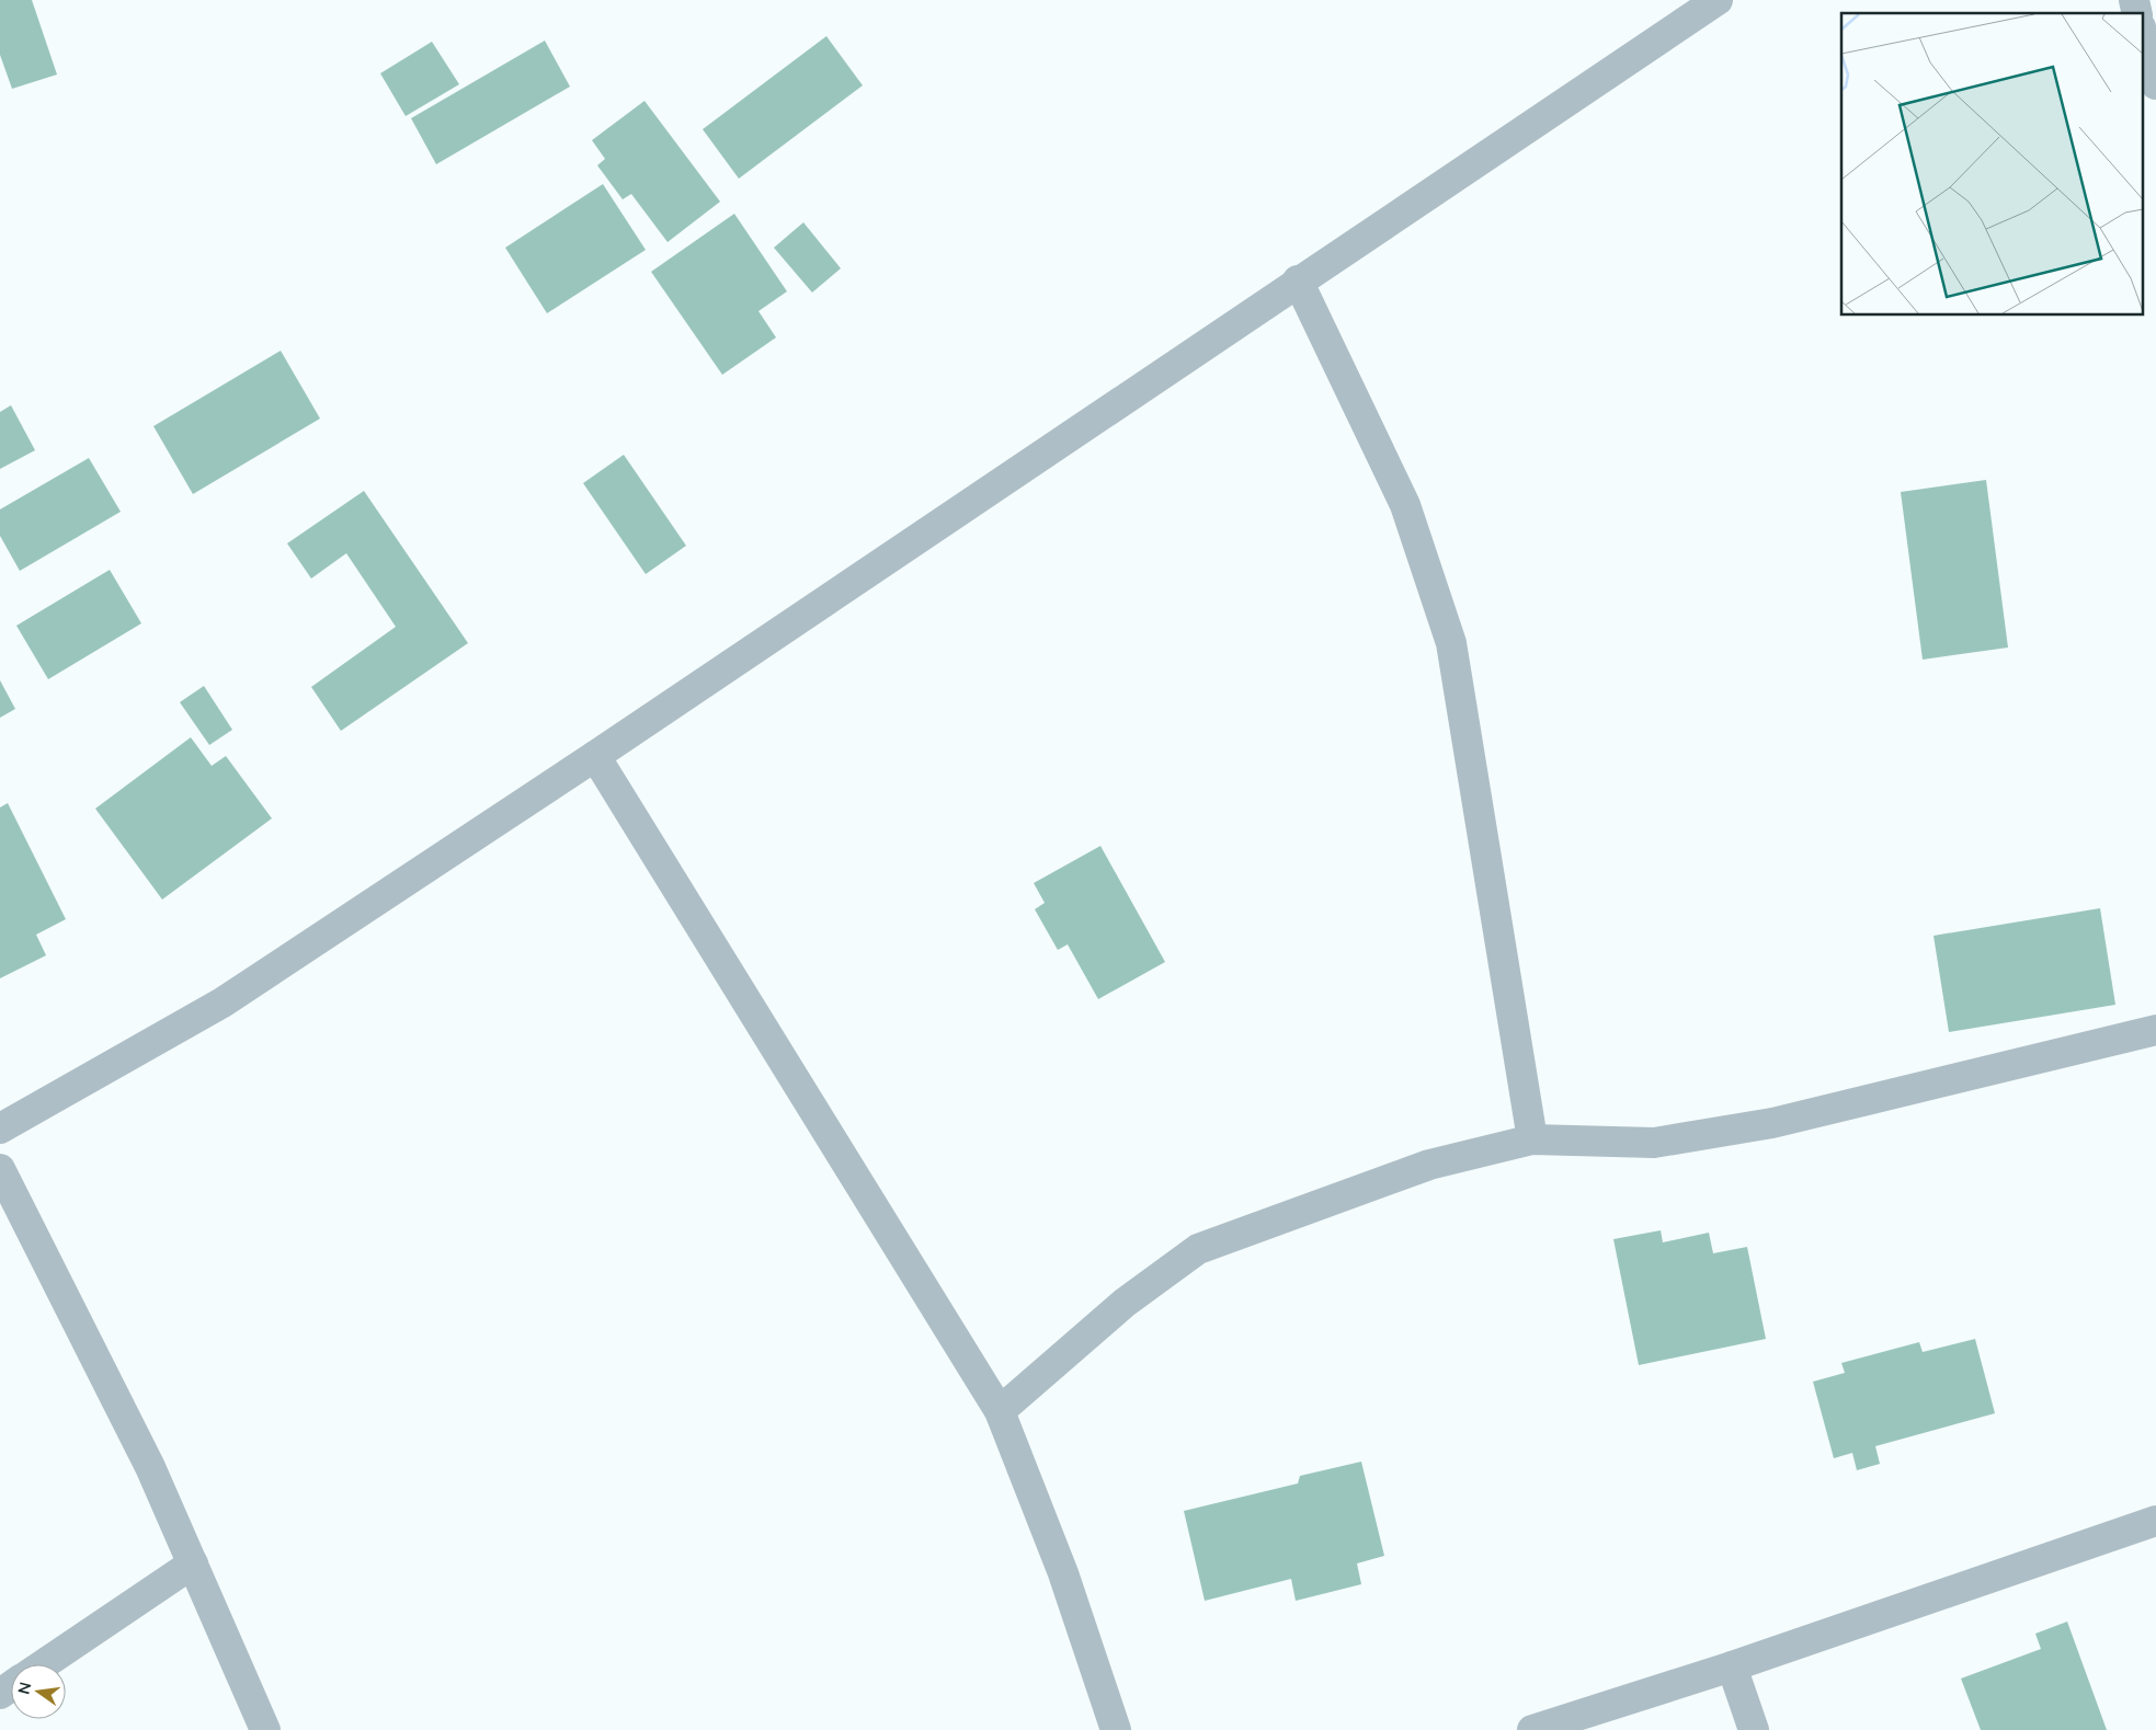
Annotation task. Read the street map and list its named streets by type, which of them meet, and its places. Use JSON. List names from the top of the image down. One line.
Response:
{"north":"left"}
